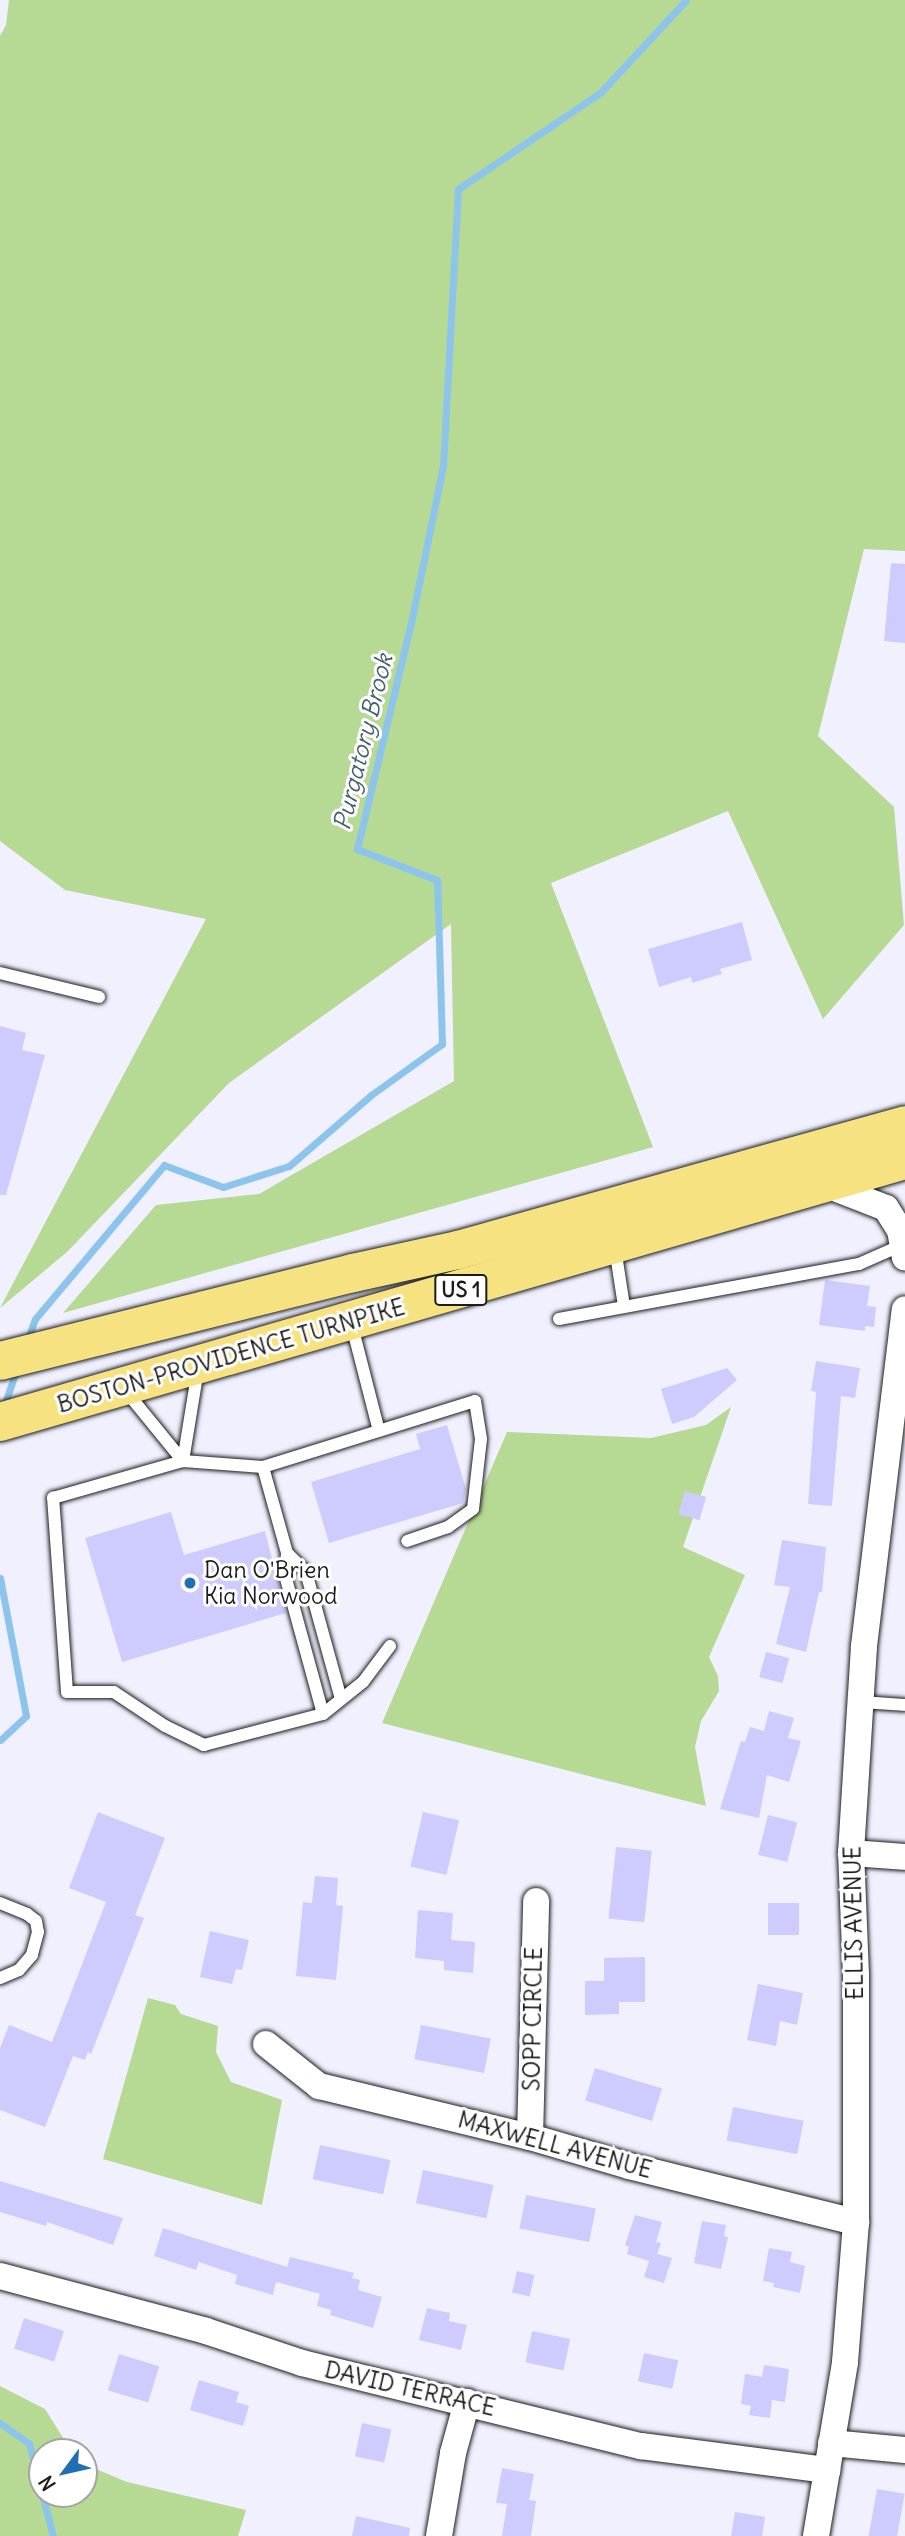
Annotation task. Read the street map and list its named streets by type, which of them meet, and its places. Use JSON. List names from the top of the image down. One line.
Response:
{"streets":{"main road":["US 1","BOSTON-PROVIDENCE TURNPIKE"],"street":["ELLIS AVENUE","SOPP CIRCLE","MAXWELL AVENUE","DAVID TERRACE"]},"crossings":[["ELLIS AVENUE","MAXWELL AVENUE"],["ELLIS AVENUE","DAVID TERRACE"],["SOPP CIRCLE","MAXWELL AVENUE"]],"water":["Purgatory Brook"],"places":["Dan O'Brien Kia Norwood"],"north":"bottom left"}
